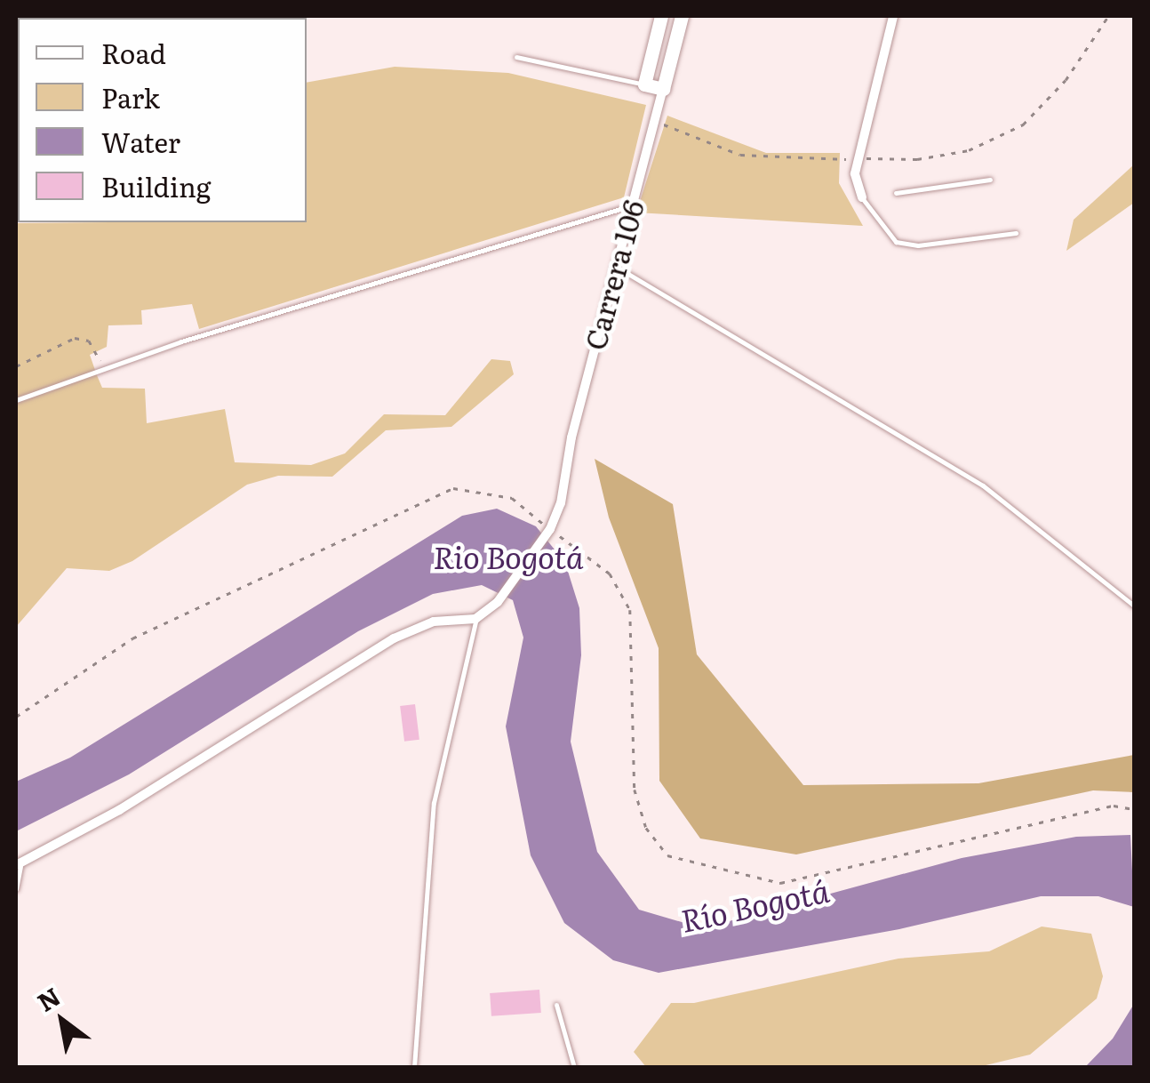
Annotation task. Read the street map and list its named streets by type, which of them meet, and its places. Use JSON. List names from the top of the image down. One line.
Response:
{"streets":{"street":["Carrera 106"]},"water":["Rio Bogotá","Río Bogotá"],"legend":["Road","Park","Water","Building"],"north":"top left"}
